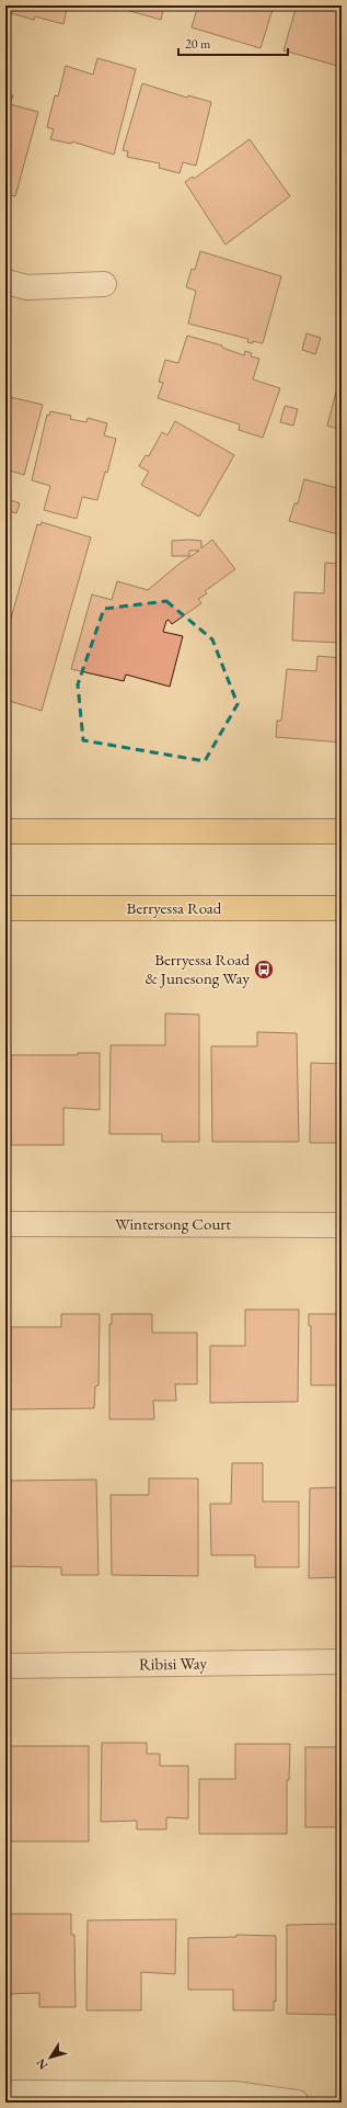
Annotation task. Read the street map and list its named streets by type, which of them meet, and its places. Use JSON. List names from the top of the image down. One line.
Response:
{"streets":{"main road":["Berryessa Road"],"street":["Wintersong Court","Ribisi Way"]},"places":{"bus stop":["Berryessa Road & Junesong Way"]},"scale_bar":"20 m","north":"bottom left"}
